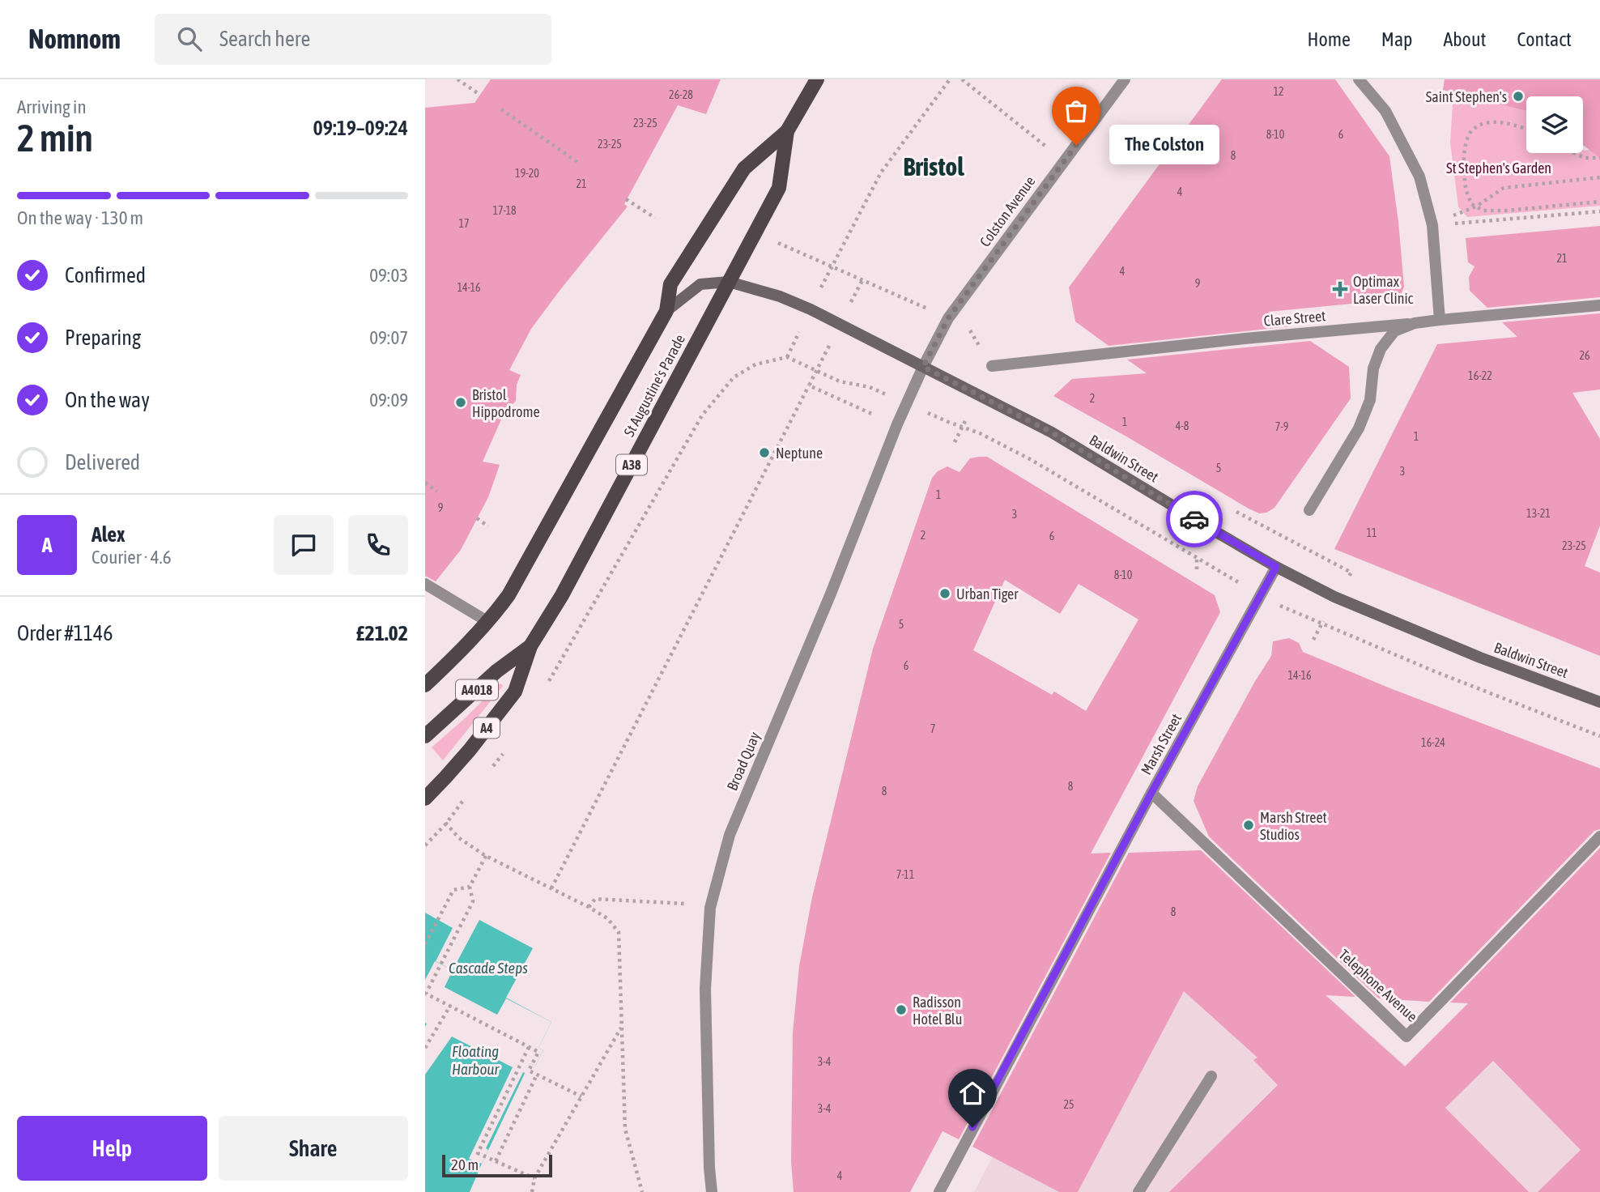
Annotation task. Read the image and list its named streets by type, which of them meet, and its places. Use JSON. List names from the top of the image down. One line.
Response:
{"streets":{"main road":["St Augustine's Parade","Baldwin Street","A38","A4018","A4"],"street":["Colston Avenue","Clare Street","Marsh Street","Broad Quay","Telephone Avenue"]},"crossings":[["Colston Avenue","Baldwin Street"],["Colston Avenue","Broad Quay"],["St Augustine's Parade","Baldwin Street"],["St Augustine's Parade","A4"],["Baldwin Street","Marsh Street"],["Baldwin Street","Broad Quay"],["Marsh Street","Telephone Avenue"]],"districts":["Bristol"],"water":["Cascade Steps","Floating Harbour"],"parks":["St Stephen's Garden"],"places":{"other":["Saint Stephen's","The Colston","Bristol Hippodrome","Neptune","Urban Tiger","Marsh Street Studios","Radisson Hotel Blu"],"health":["Optimax Laser Clinic"]},"house_numbers":["12","26-28","23-25","8-10","6","23-25","8","19-20","21","4","17-18","17","21","4","9","14-16","26","16-22","2","1","4-8","7-9","1","5","3","1","9","13-21","3","11","2","6","23-25","8-10","5","6","14-16","7","16-24","8","8","7-11","8","3-4","25","3-4","4"],"scale_bar":"20 m","page":{"header":"Nomnom","search":"Search here","nav":["Home","Map","About","Contact"],"heading":["2 min","Arriving in","09:19–09:24"],"panel":["Alex","Courier · 4.6","Order #1146","£21.02"],"bubble":"The Colston","bar":"On the way · 130 m","list":[["Confirmed","09:03"],["Preparing","09:07"],["On the way","09:09"],"Delivered"],"round":"A","buttons":["Help","Share"],"scale":"20 m"}}
